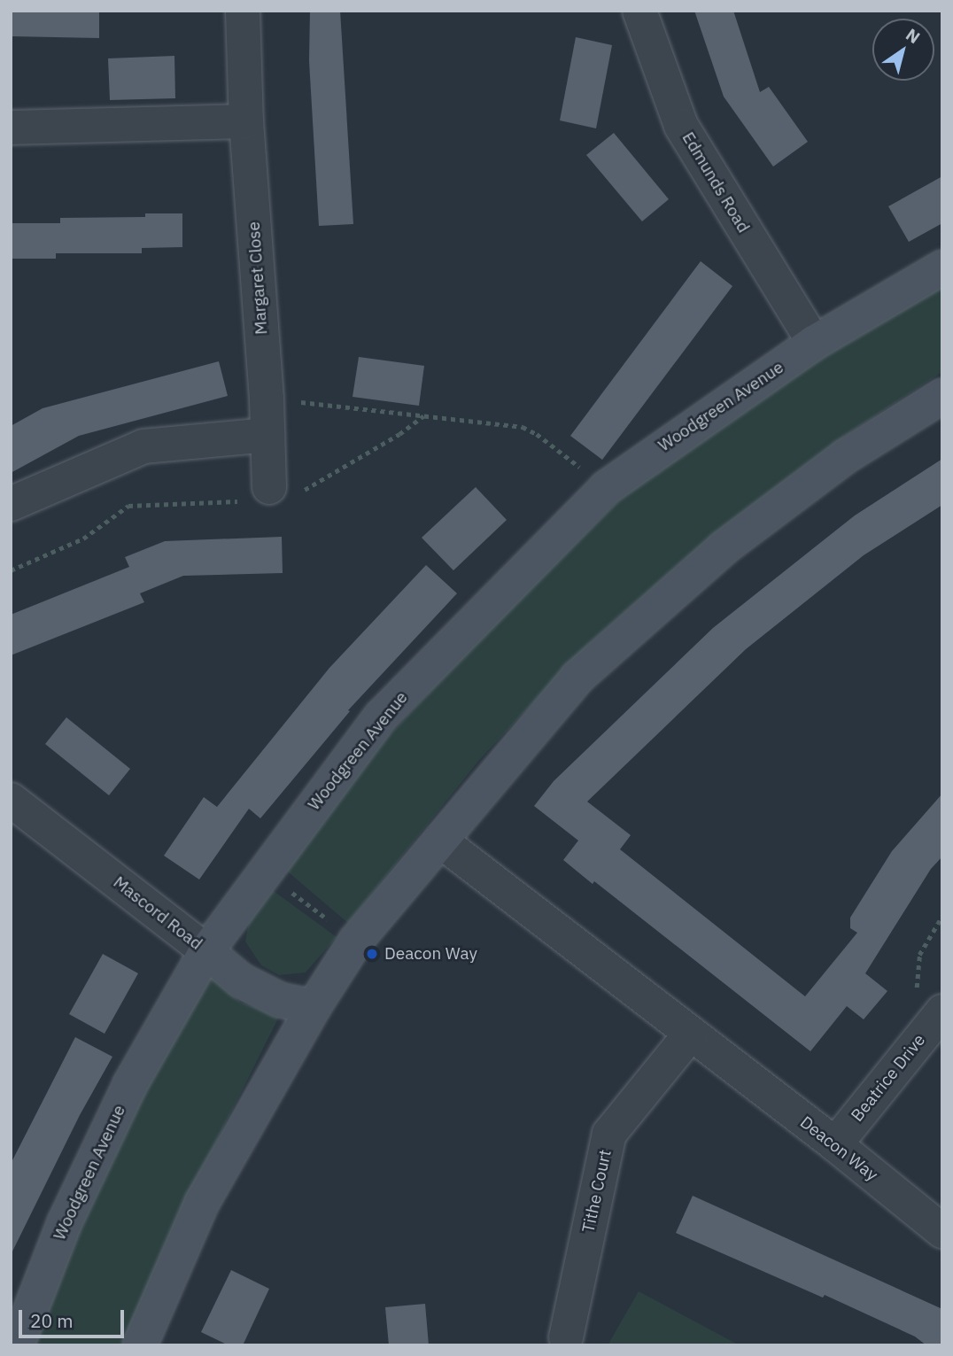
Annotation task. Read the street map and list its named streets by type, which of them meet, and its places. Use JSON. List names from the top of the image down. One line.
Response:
{"streets":{"street":["Edmunds Road","Margaret Close","Woodgreen Avenue","Mascord Road","Beatrice Drive","Deacon Way","Tithe Court"]},"crossings":[["Edmunds Road","Woodgreen Avenue"],["Woodgreen Avenue","Mascord Road"],["Beatrice Drive","Deacon Way"],["Deacon Way","Tithe Court"]],"places":["Deacon Way"],"scale_bar":"20 m","north":"top right"}
